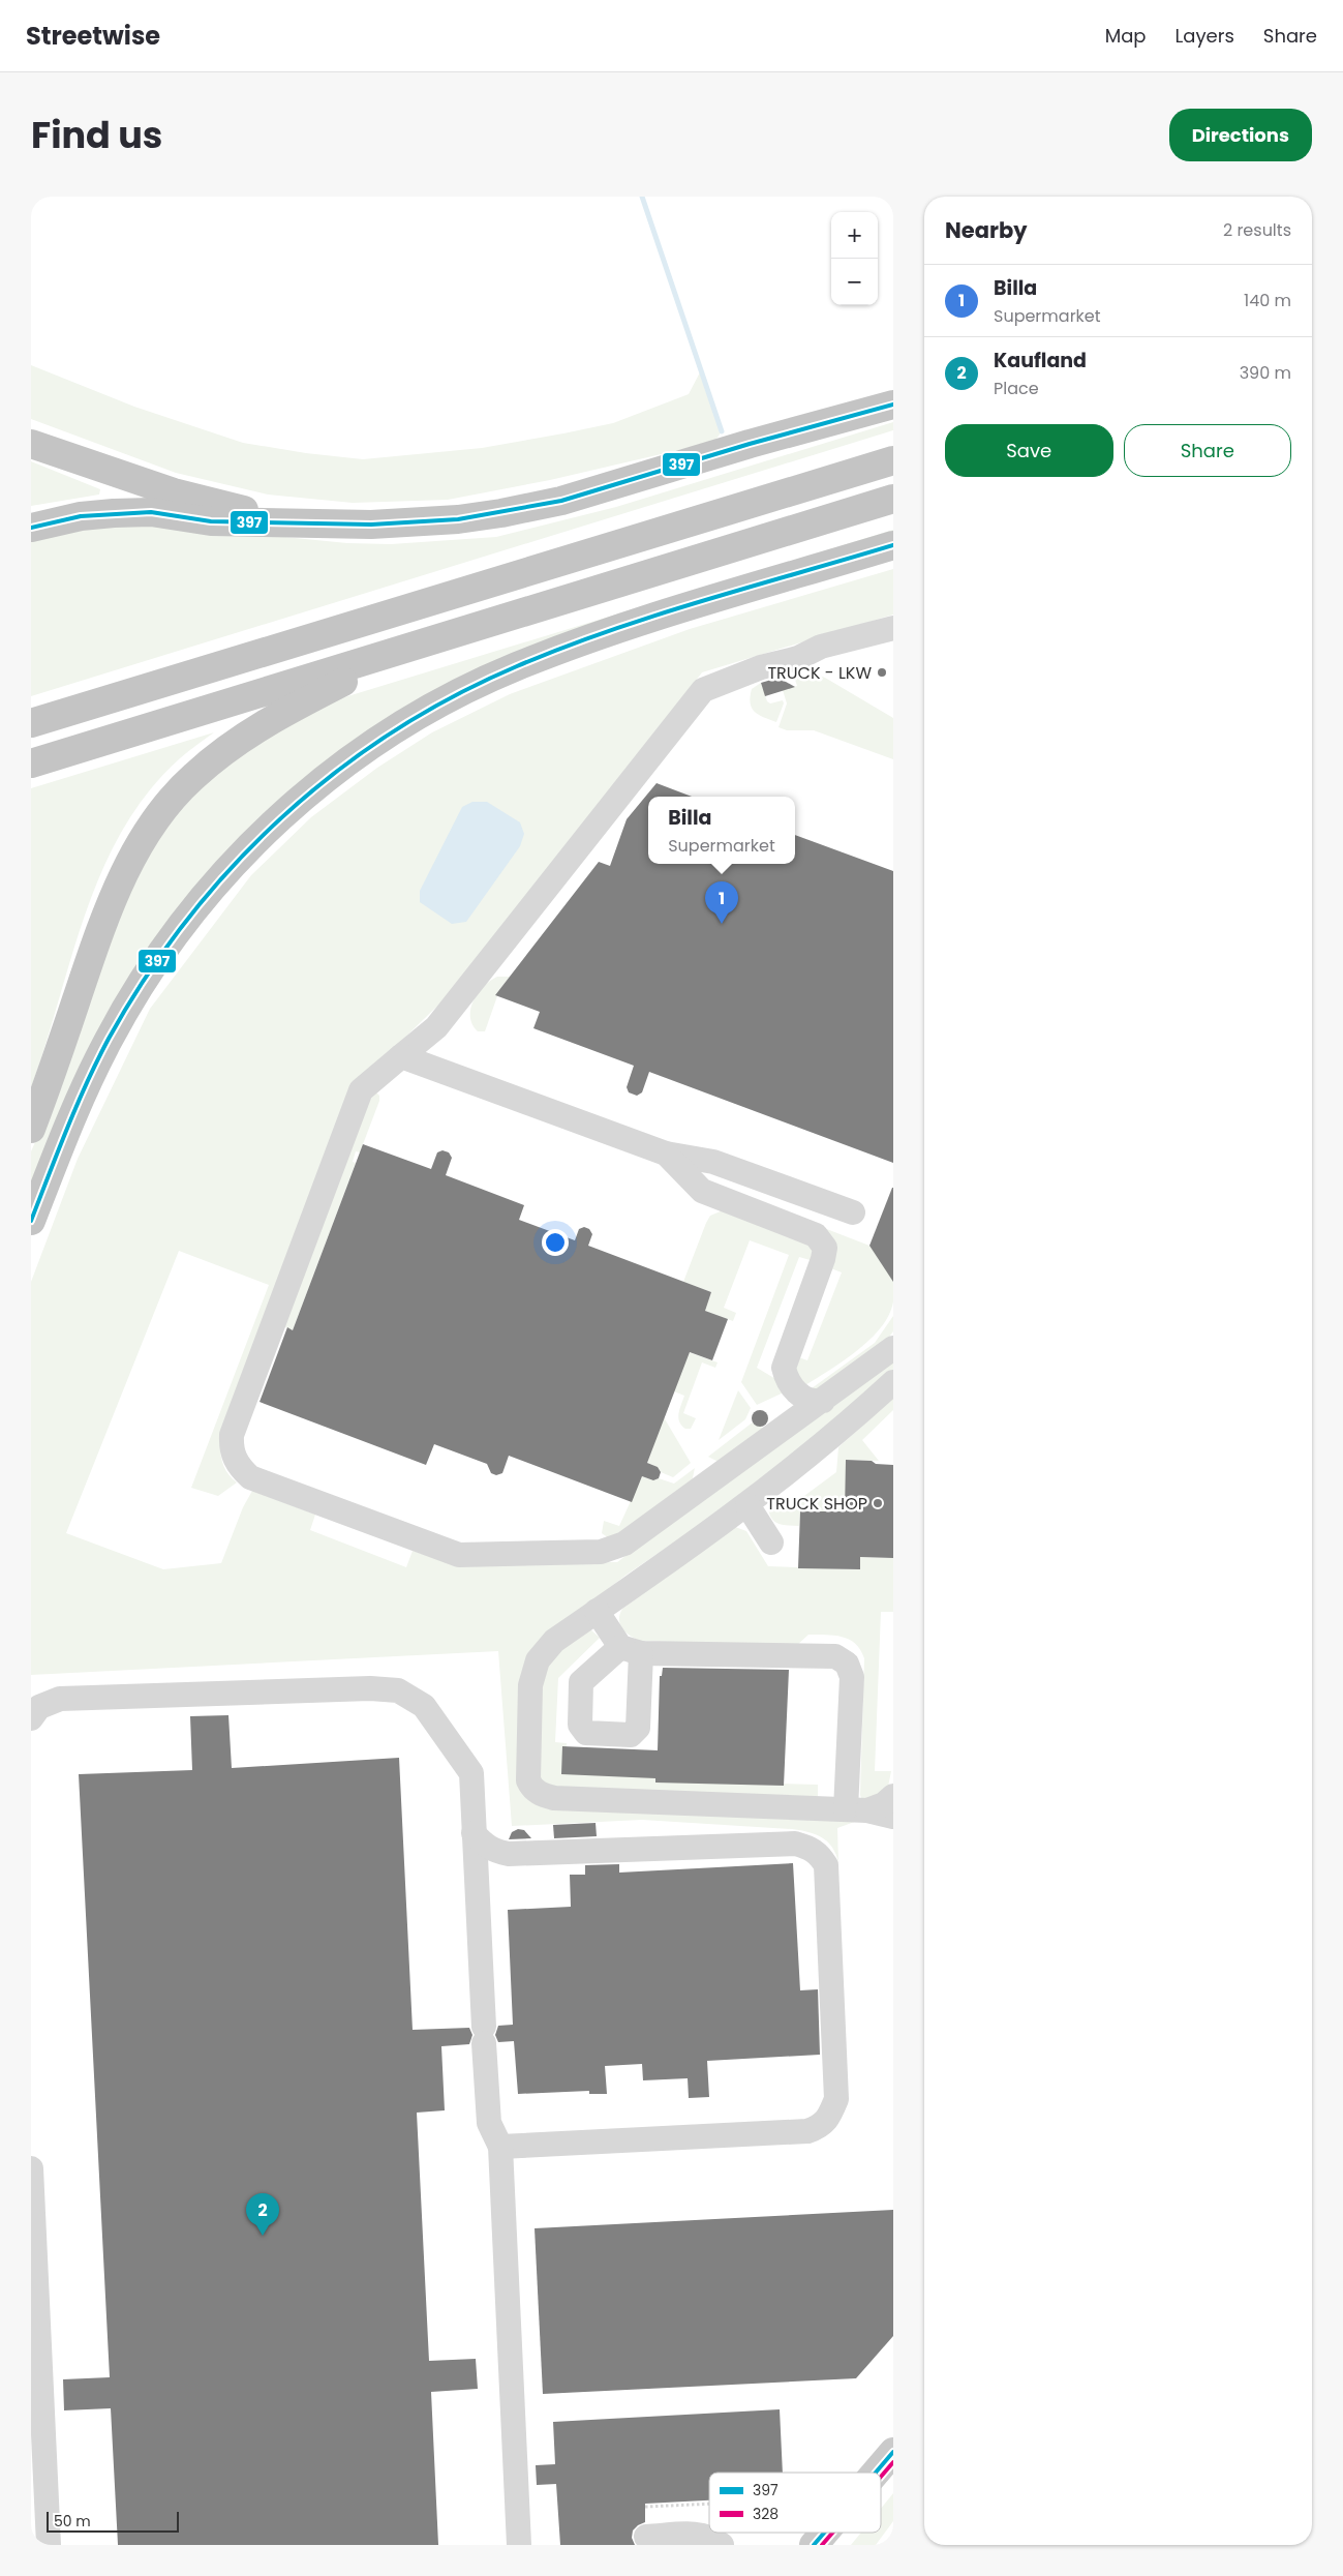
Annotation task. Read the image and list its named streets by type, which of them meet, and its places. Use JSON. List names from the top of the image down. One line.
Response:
{"places":["TRUCK - LKW","TRUCK SHOP"],"lines":["transit line 397","transit line 328"],"legend":["397","328"],"scale_bar":"50 m","page":{"header":"Streetwise","nav":["Map","Layers","Share"],"title":"Find us","buttons":["Directions",["Save","Share"]],"heading":["Nearby","2 results"],"map_buttons":["+","−"],"list":[{"mark":"1","name":"Billa","note":"Supermarket","value":"140 m"},{"mark":"2","name":"Kaufland","note":"Place","value":"390 m"}],"popup":["Billa","Supermarket"],"pins":["1","2"],"scale":"50 m"}}
